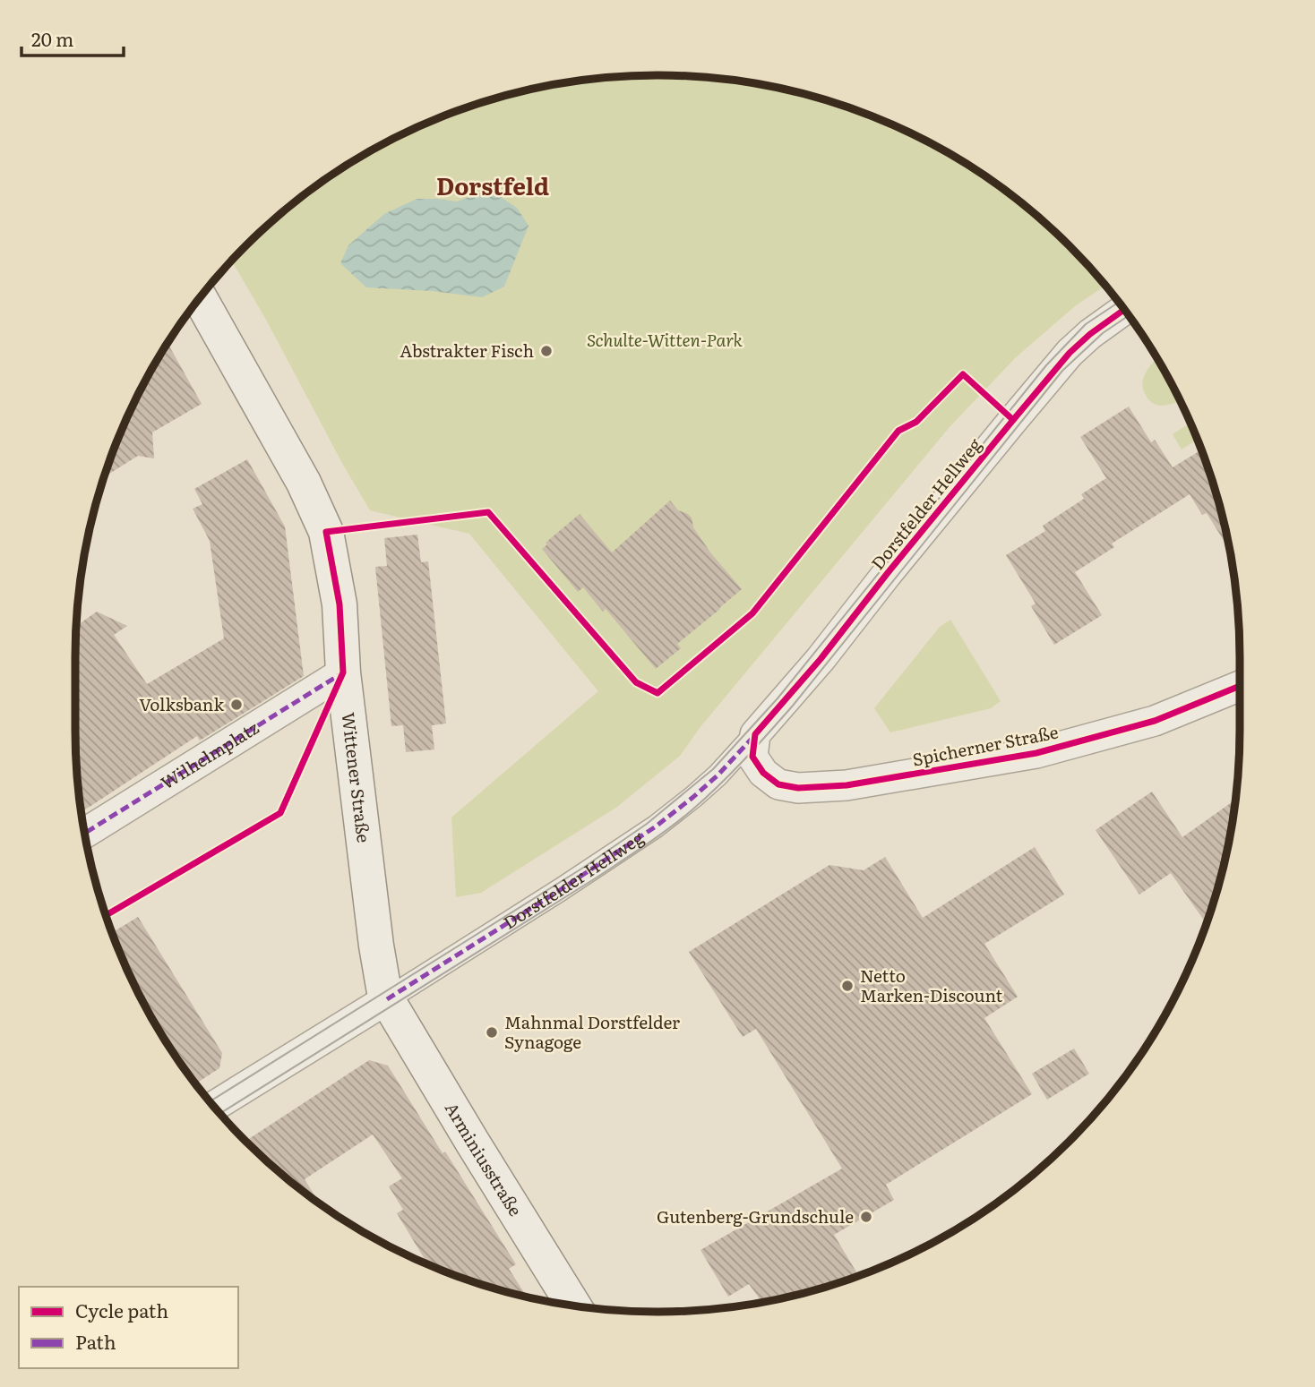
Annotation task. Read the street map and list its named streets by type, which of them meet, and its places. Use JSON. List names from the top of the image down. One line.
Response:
{"streets":{"main road":["Wittener Straße","Arminiusstraße"],"street":["Dorstfelder Hellweg","Spicherner Straße","Wilhelmplatz"]},"crossings":[["Dorstfelder Hellweg","Spicherner Straße"],["Dorstfelder Hellweg","Wittener Straße"],["Dorstfelder Hellweg","Arminiusstraße"],["Wilhelmplatz","Wittener Straße"],["Wittener Straße","Arminiusstraße"]],"districts":["Dorstfeld"],"parks":["Schulte-Witten-Park"],"places":["Abstrakter Fisch","Volksbank","Netto Marken-Discount","Mahnmal Dorstfelder Synagoge","Gutenberg-Grundschule"],"legend":["Cycle path","Path"],"scale_bar":"20 m"}
